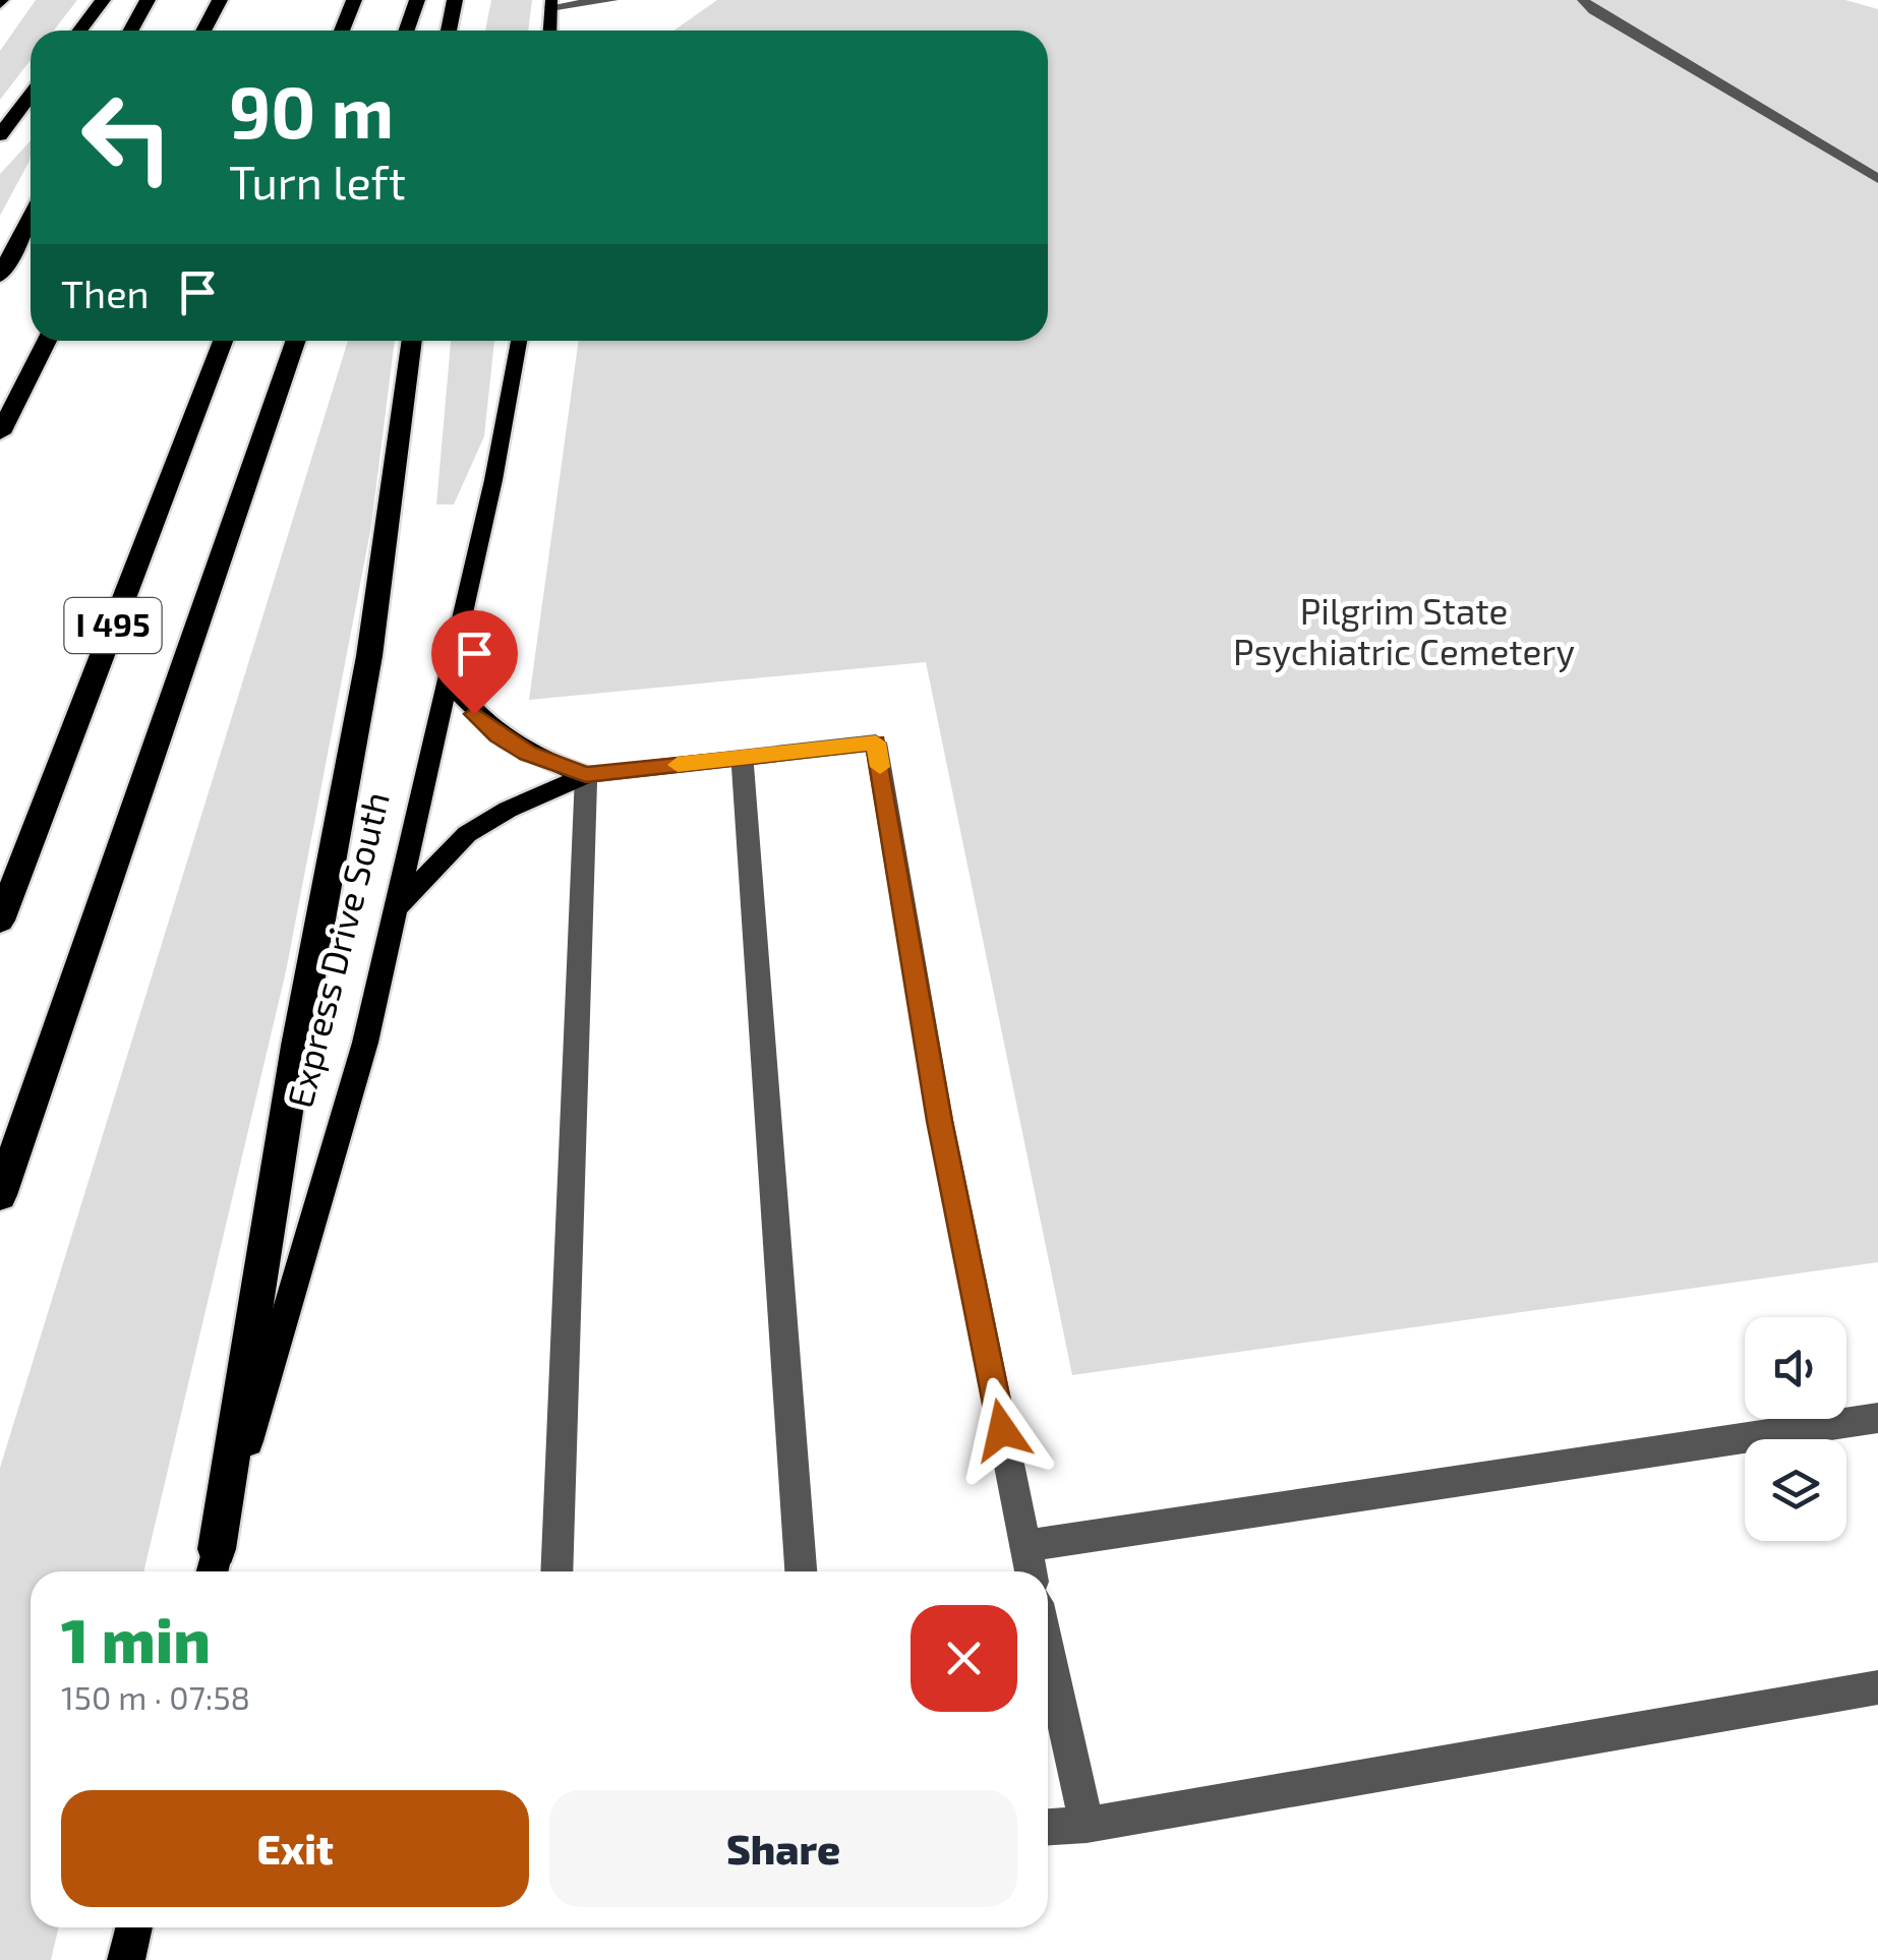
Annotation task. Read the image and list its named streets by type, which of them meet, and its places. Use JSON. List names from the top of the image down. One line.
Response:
{"streets":{"highway":["I 495"],"main road":["Express Drive South"]},"parks":["Pilgrim State Psychiatric Cemetery"],"page":{"turn":["90 m","Turn left"],"then":"Then","heading":["1 min","150 m · 07:58"],"buttons":["Exit","Share"]}}
